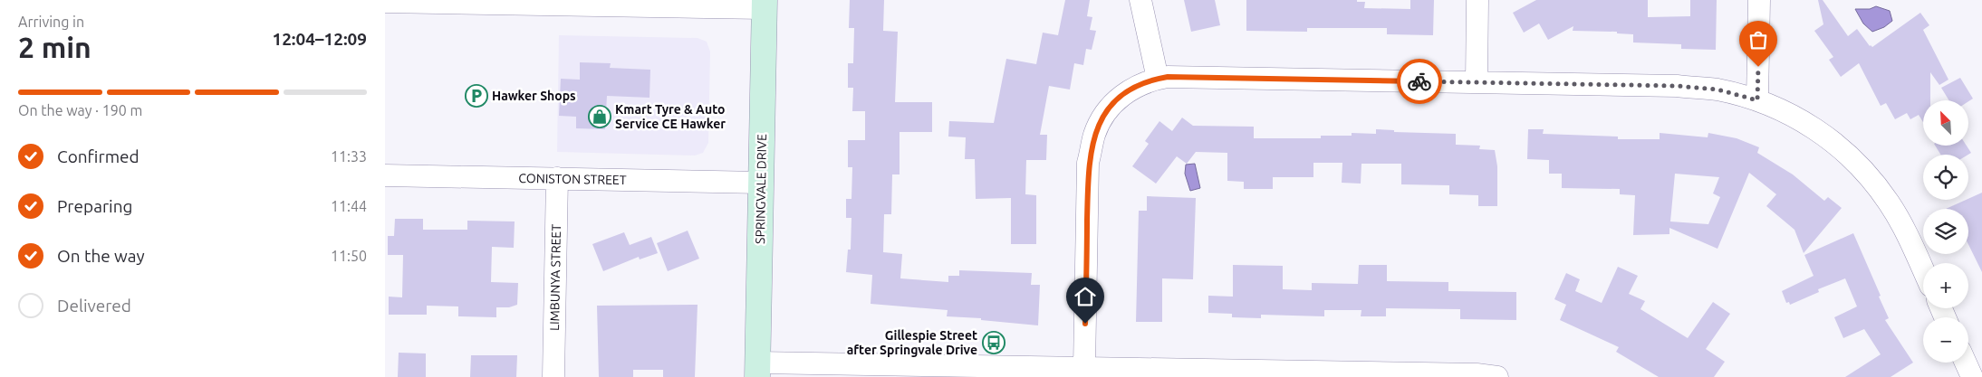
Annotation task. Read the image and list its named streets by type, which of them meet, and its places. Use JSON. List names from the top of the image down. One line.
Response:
{"streets":{"main road":["SPRINGVALE DRIVE"],"street":["CONISTON STREET","LIMBUNYA STREET"]},"crossings":[["CONISTON STREET","SPRINGVALE DRIVE"],["CONISTON STREET","LIMBUNYA STREET"]],"places":{"parking":["Hawker Shops"],"shop":["Kmart Tyre & Auto Service CE Hawker"],"bus stop":["Gillespie Street after Springvale Drive"]},"north":"top left","page":{"heading":["2 min","Arriving in","12:04–12:09"],"bar":"On the way · 190 m","map_buttons":["+","−"],"list":[["Confirmed","11:33"],["Preparing","11:44"],["On the way","11:50"],"Delivered"]}}
